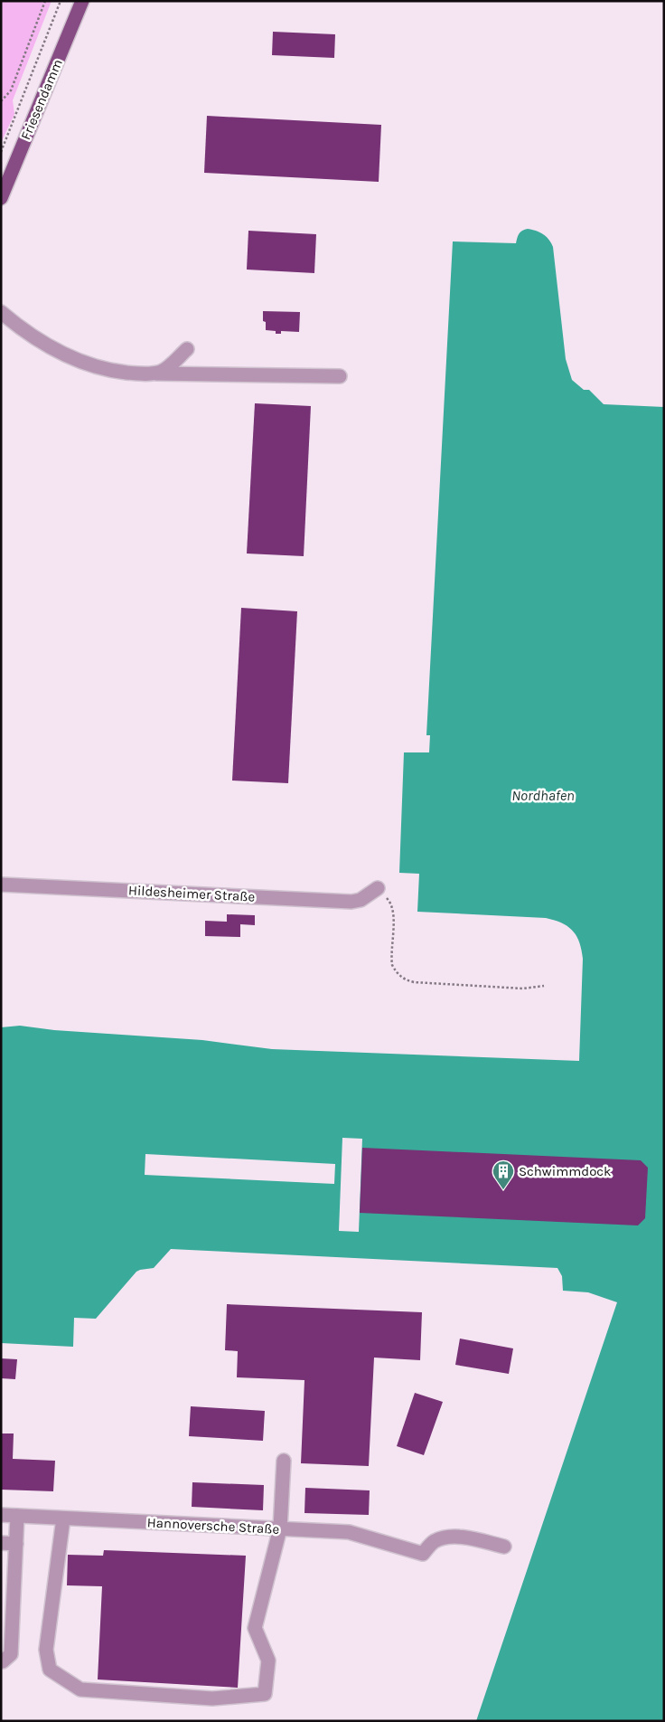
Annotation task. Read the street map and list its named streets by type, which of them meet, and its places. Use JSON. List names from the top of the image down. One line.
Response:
{"streets":{"main road":["Friesendamm"],"street":["Hildesheimer Straße","Hannoversche Straße"]},"water":["Nordhafen"],"places":{"building":["Schwimmdock"]}}
